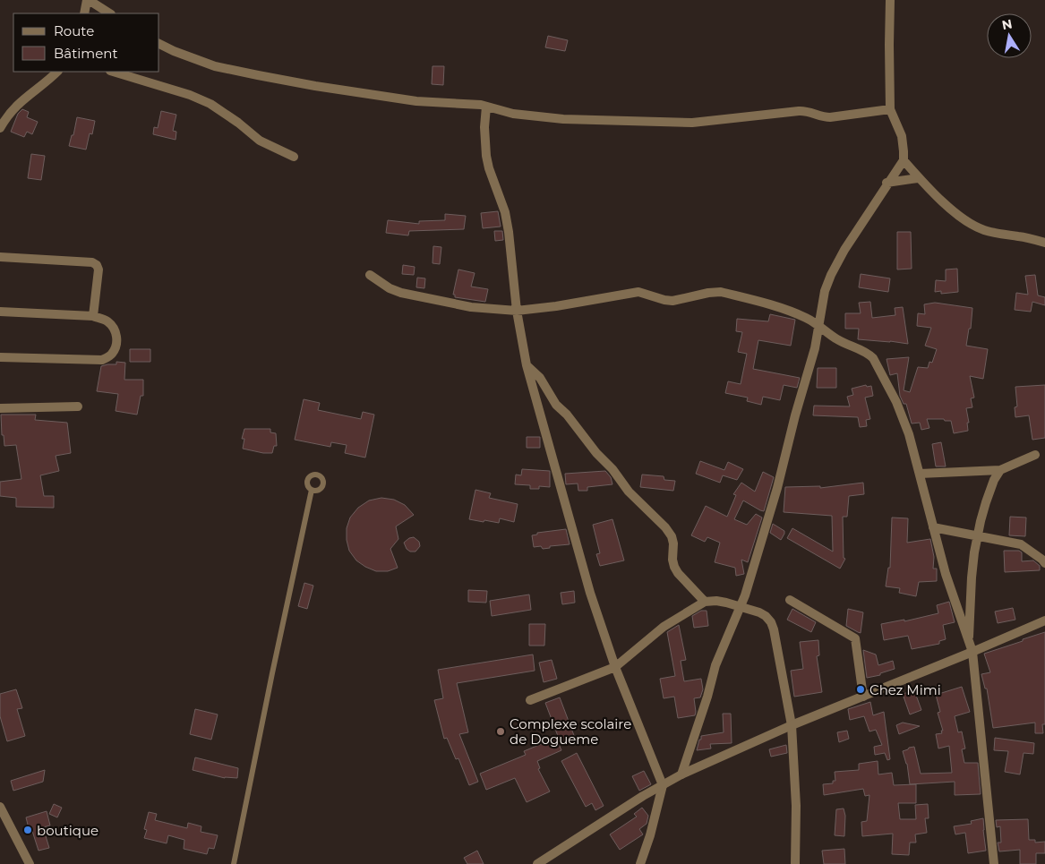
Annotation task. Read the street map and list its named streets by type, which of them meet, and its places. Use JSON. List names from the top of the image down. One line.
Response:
{"places":["Chez Mimi","Complexe scolaire de Dogueme","boutique"],"legend":["Route","Bâtiment"],"north":"top"}
